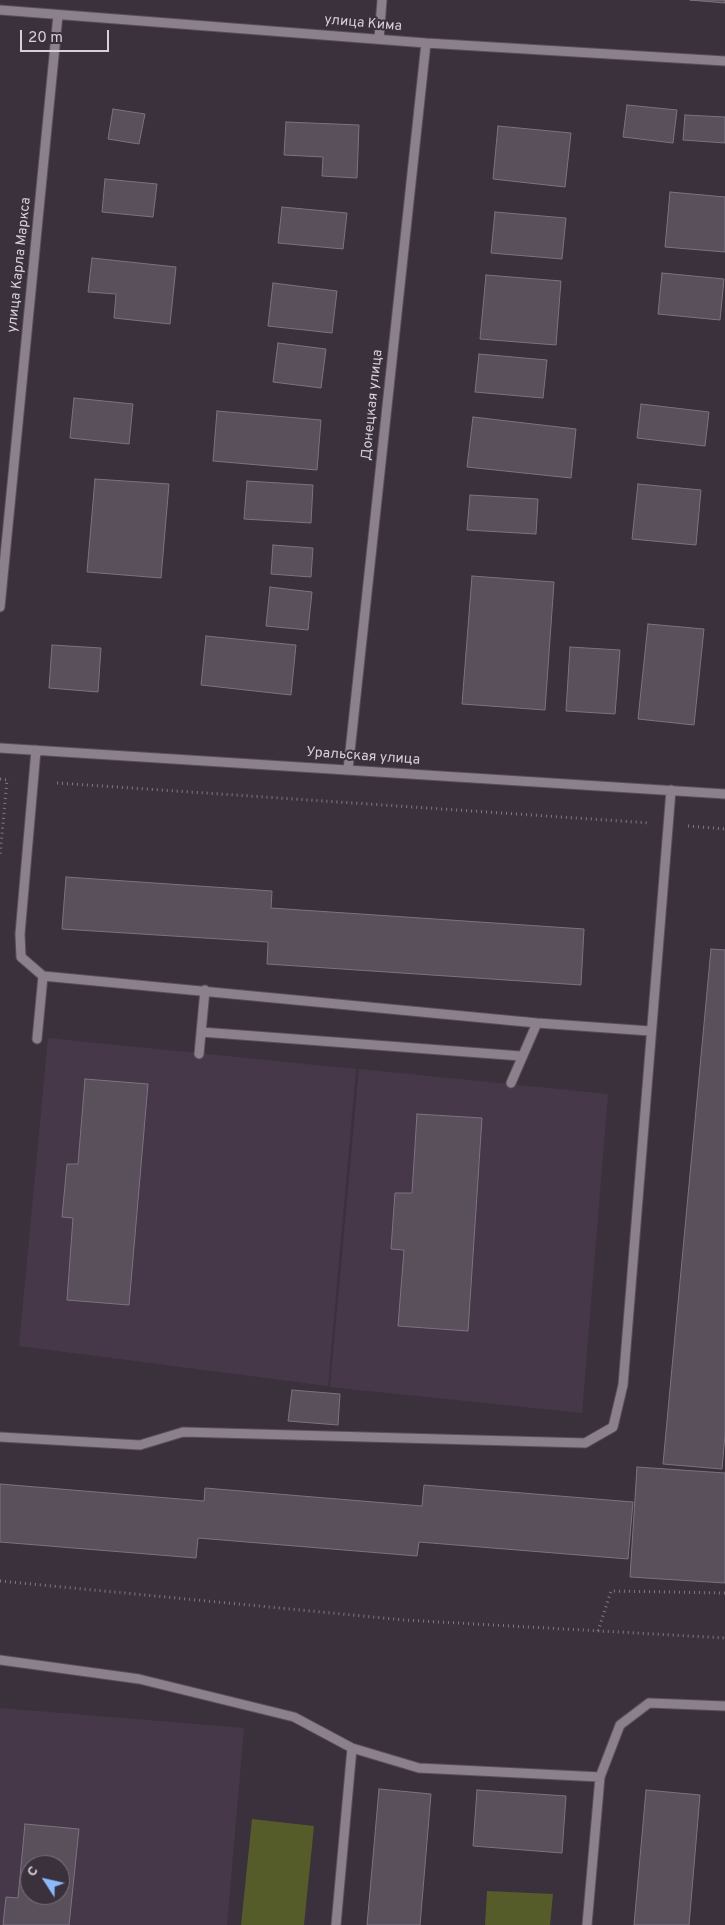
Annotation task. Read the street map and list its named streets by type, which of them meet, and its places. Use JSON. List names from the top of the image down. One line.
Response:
{"streets":{"street":["улица Кима","улица Карла Маркса","Донецкая улица","Уральская улица"]},"crossings":[["улица Кима","улица Карла Маркса"],["улица Кима","Донецкая улица"],["Донецкая улица","Уральская улица"]],"scale_bar":"20 m","north":"top left"}
